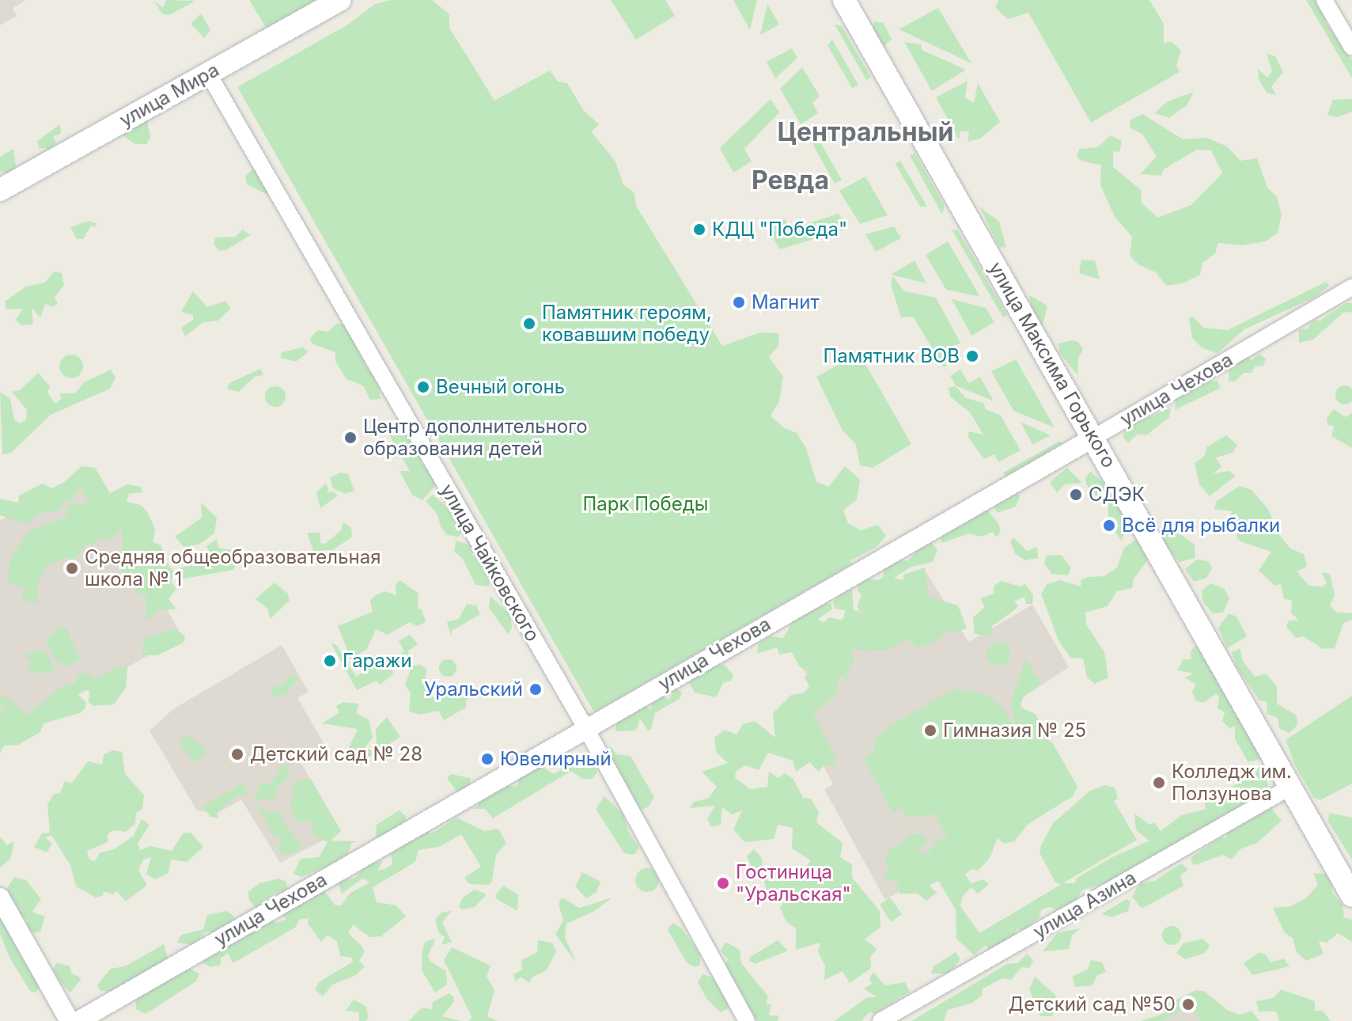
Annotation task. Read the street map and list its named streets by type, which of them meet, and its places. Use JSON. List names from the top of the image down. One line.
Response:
{"streets":{"main road":["улица Мира","улица Максима Горького"],"street":["улица Чехова","улица Чайковского","улица Азина"]},"crossings":[["улица Мира","улица Чайковского"],["улица Максима Горького","улица Чехова"],["улица Максима Горького","улица Азина"],["улица Чехова","улица Чайковского"]],"districts":["Центральный","Ревда"],"parks":["Парк Победы"],"places":["КДЦ \"Победа\"","Магнит","Памятник героям, ковавшим победу","Памятник ВОВ","Вечный огонь","Центр дополнительного образования детей","СДЭК","Всё для рыбалки","Средняя общеобразовательная школа № 1","Гаражи","Уральский","Гимназия № 25","Детский сад № 28","Ювелирный","Колледж им. Ползунова","Гостиница \"Уральская\"","Детский сад №50"]}
